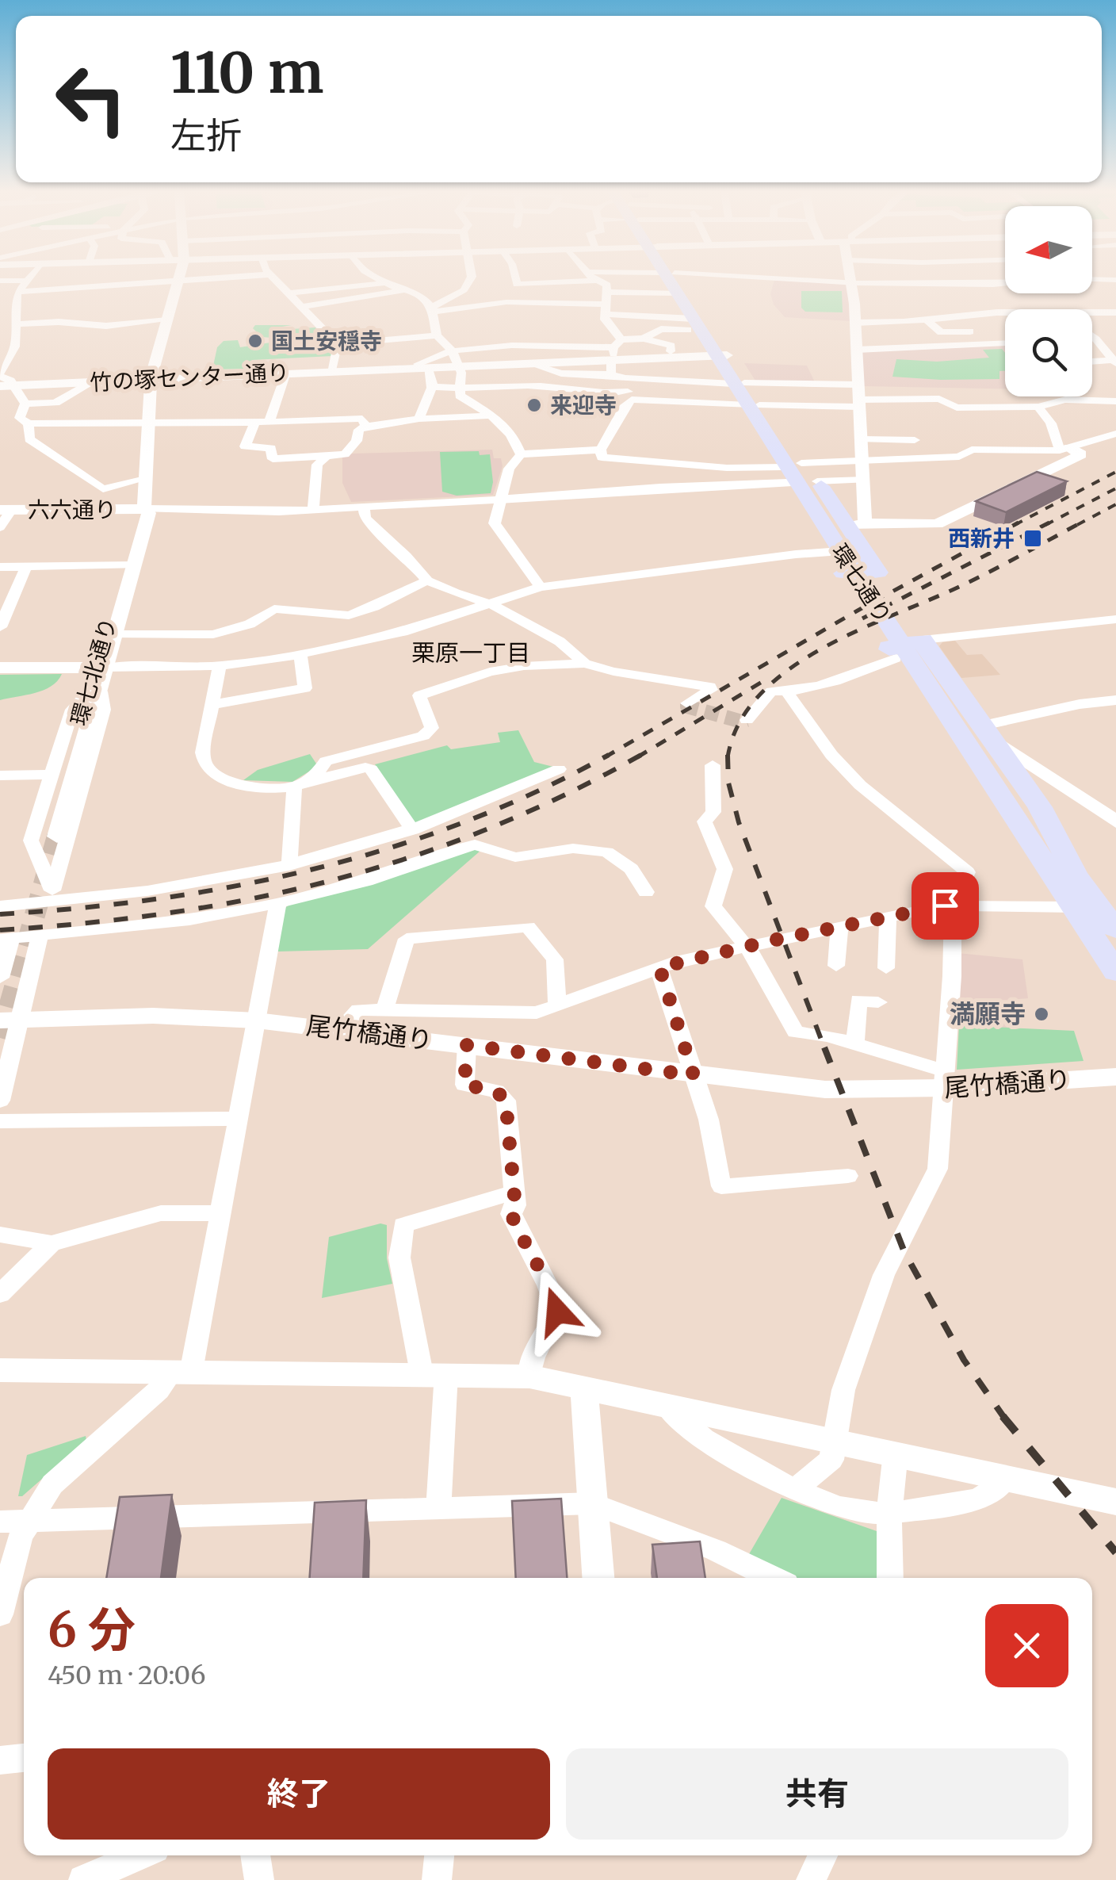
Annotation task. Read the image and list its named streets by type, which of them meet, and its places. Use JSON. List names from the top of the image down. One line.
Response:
{"streets":{"main road":["環七通り","尾竹橋通り"],"street":["竹の塚センター通り","六六通り","環七北通り"]},"crossings":[["竹の塚センター通り","環七北通り"],["六六通り","環七北通り"]],"districts":["栗原一丁目"],"places":{"other":["国土安穏寺","来迎寺","満願寺"],"transit":["西新井"]},"north":"left","page":{"turn":["110 m","左折"],"heading":["6 分","450 m · 20:06"],"buttons":["終了","共有"]}}
